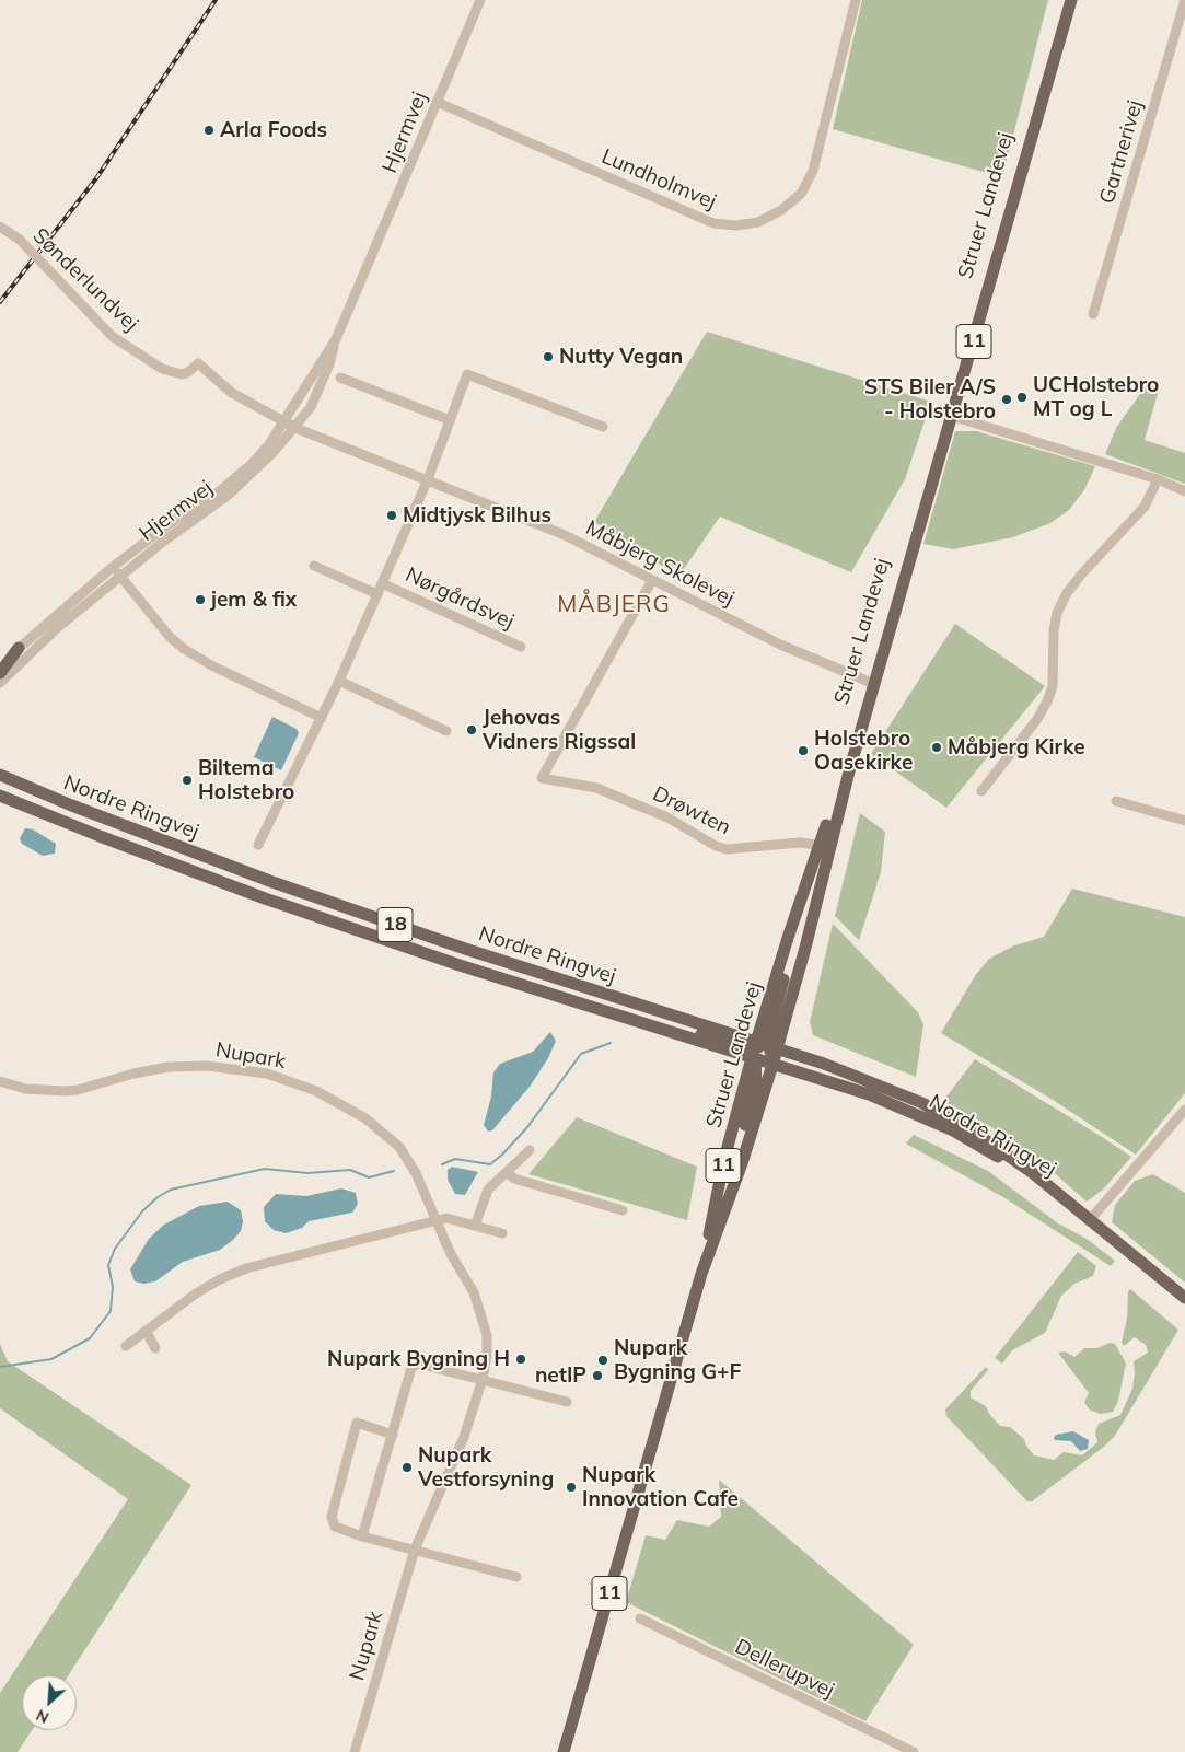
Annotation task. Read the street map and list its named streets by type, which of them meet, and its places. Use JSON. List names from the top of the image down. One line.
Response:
{"streets":{"main road":["Struer Landevej","11","Nordre Ringvej","18"],"street":["Hjermvej","Gartnerivej","Lundholmvej","Sønderlundvej","Måbjerg Skolevej","Nørgårdsvej","Drøwten","Nupark","Dellerupvej"]},"crossings":[["Hjermvej","Lundholmvej"],["Hjermvej","Sønderlundvej"],["Hjermvej","Måbjerg Skolevej"],["Struer Landevej","Måbjerg Skolevej"],["Struer Landevej","Nordre Ringvej"],["Struer Landevej","Drøwten"],["Sønderlundvej","Måbjerg Skolevej"],["Måbjerg Skolevej","Nørgårdsvej"],["Måbjerg Skolevej","Drøwten"]],"districts":["MÅBJERG"],"places":["Arla Foods","Nutty Vegan","UCHolstebro MT og L","STS Biler A/S - Holstebro","Midtjysk Bilhus","jem & fix","Jehovas Vidners Rigssal","Måbjerg Kirke","Holstebro Oasekirke","Biltema Holstebro","Nupark Bygning H","Nupark Bygning G+F","netIP","Nupark Vestforsyning","Nupark Innovation Cafe"],"north":"bottom left"}
